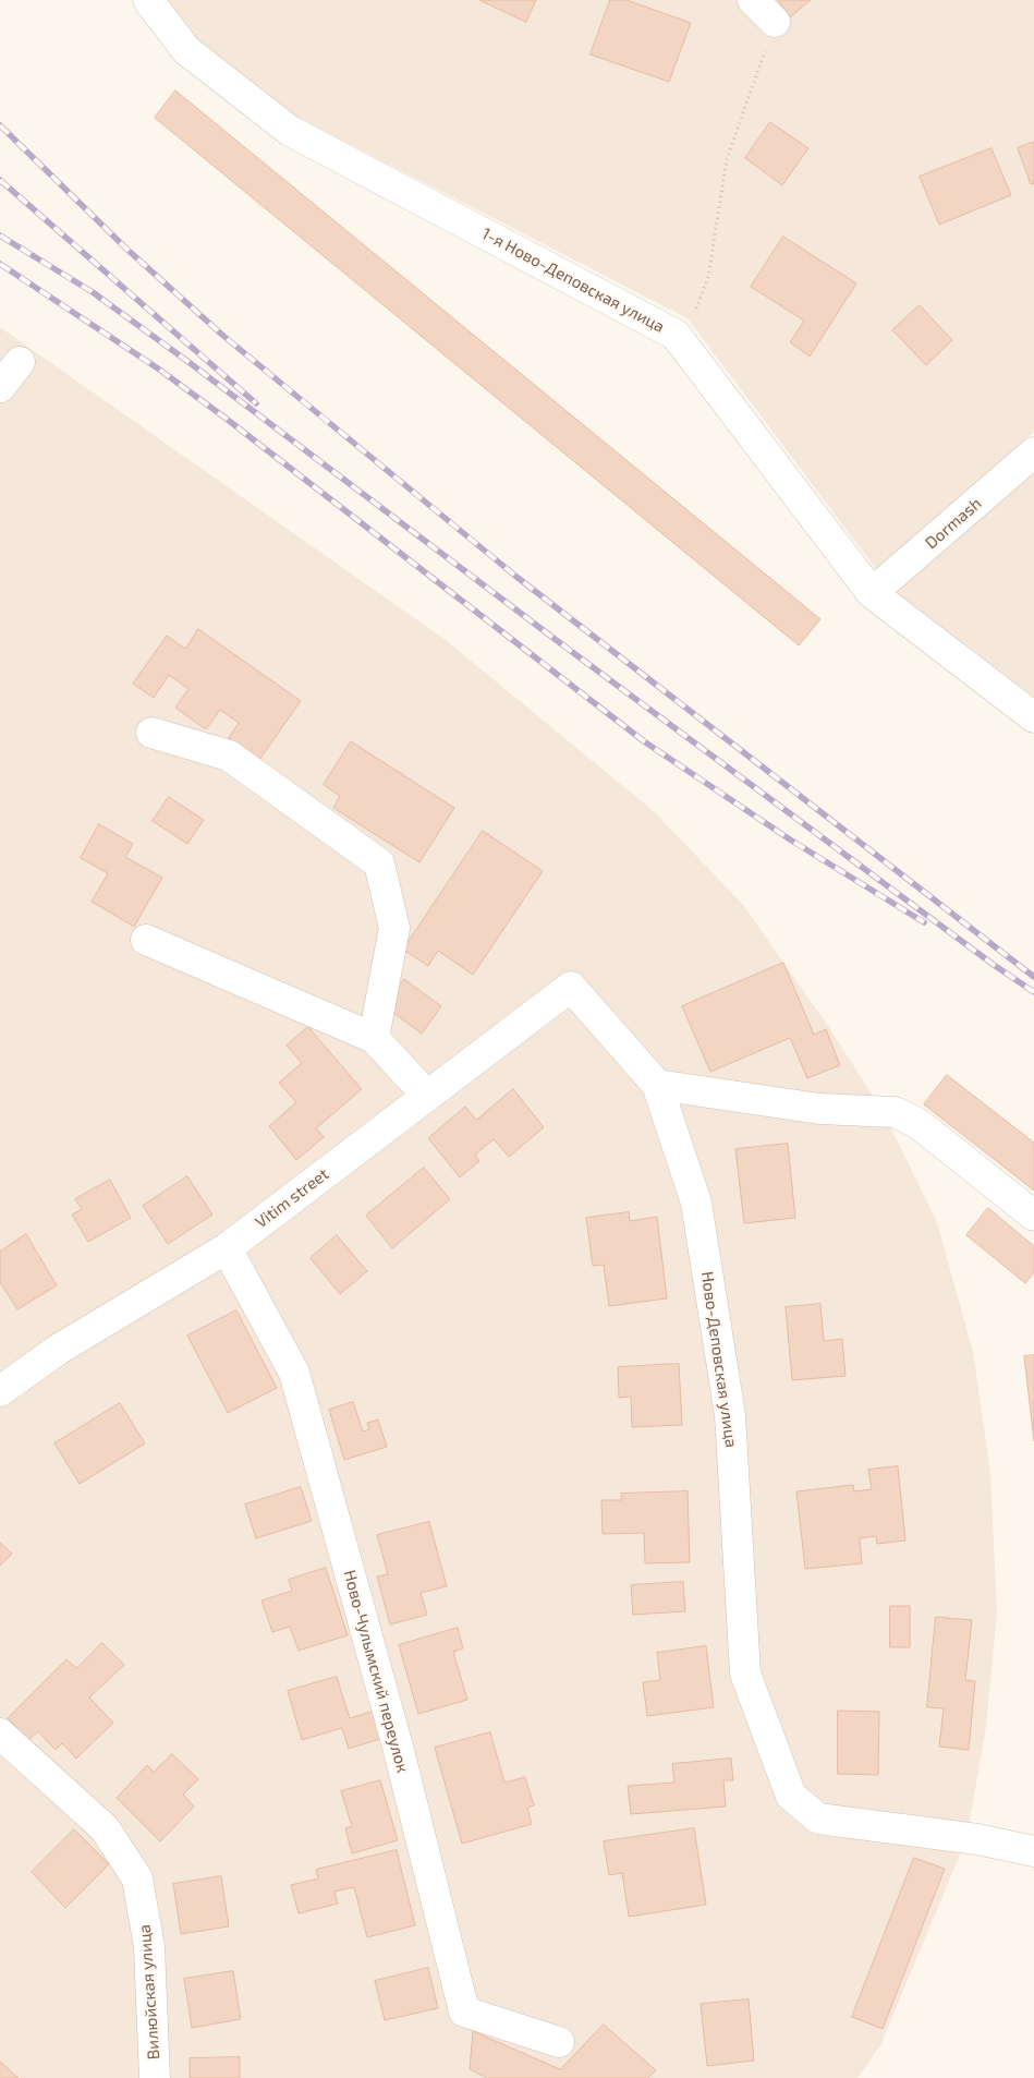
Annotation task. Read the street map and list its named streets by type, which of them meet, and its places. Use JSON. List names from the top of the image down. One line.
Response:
{"streets":{"street":["1-я Ново-Деповская улица","Dormash","Vitim street","Ново-Деповская улица","Ново-Чулымский переулок","Вилюйская улица"]},"crossings":[["1-я Ново-Деповская улица","Dormash"],["Vitim street","Ново-Деповская улица"],["Vitim street","Ново-Чулымский переулок"]]}
